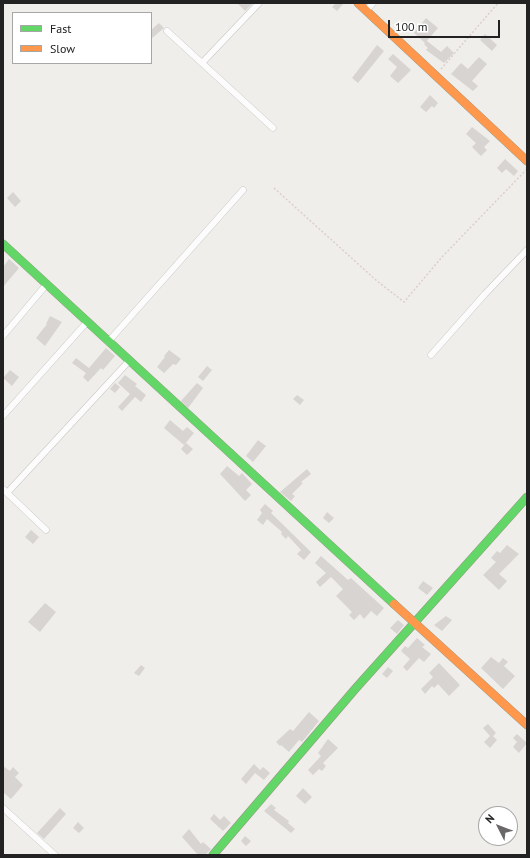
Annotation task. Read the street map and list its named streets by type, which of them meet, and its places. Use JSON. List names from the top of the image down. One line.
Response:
{"legend":["Fast","Slow"],"scale_bar":"100 m","north":"top left"}
